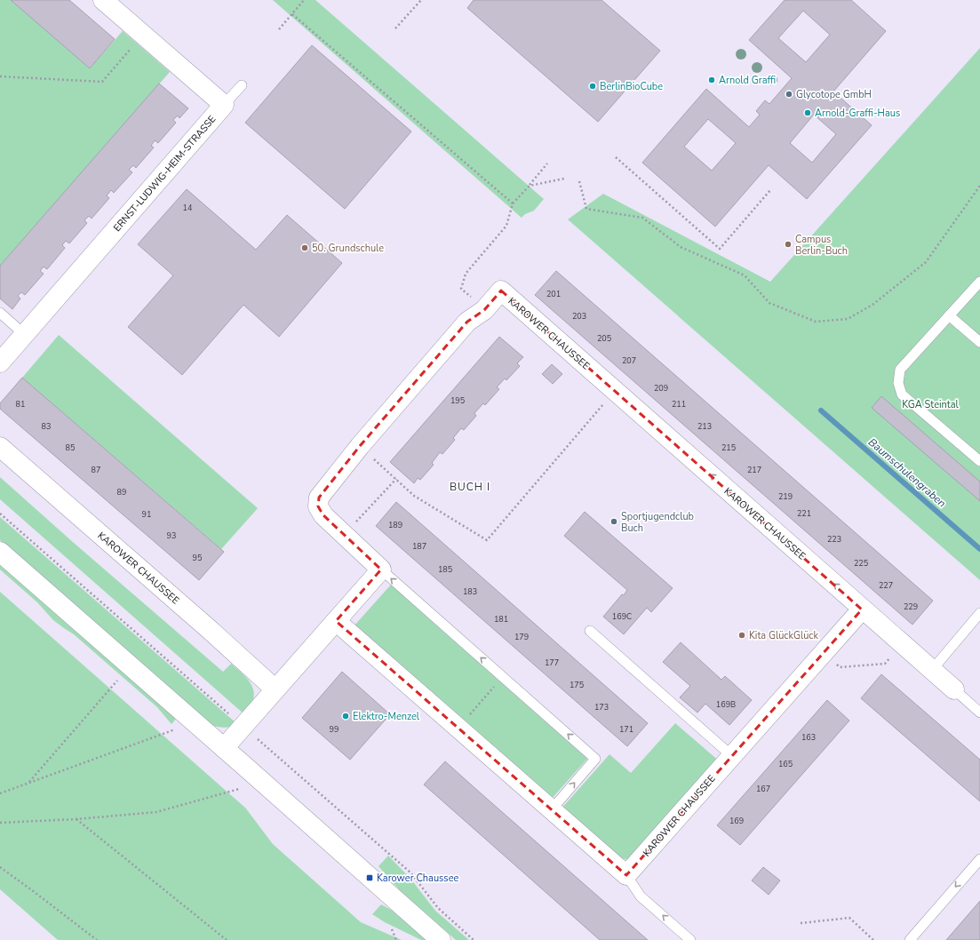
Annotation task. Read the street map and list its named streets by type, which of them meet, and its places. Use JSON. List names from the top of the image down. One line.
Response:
{"streets":{"street":["ERNST-LUDWIG-HEIM-STRASSE","KAROWER CHAUSSEE"]},"districts":["BUCH I"],"water":["Baumschulengraben"],"parks":["KGA Steintal"],"places":{"other":["Arnold Graffi","BerlinBioCube","Glycotope GmbH","Arnold-Graffi-Haus","Campus Berlin-Buch","50. Grundschule","Sportjugendclub Buch","Kita GlückGlück","Elektro-Menzel"],"transit":["Karower Chaussee"]},"house_numbers":["14","201","203","205","207","209","195","81","211","83","213","85","215","87","217","89","219","221","91","189","93","223","187","95","225","185","227","183","229","169C","181","179","177","175","169B","173","99","171","163","165","167","169"]}
